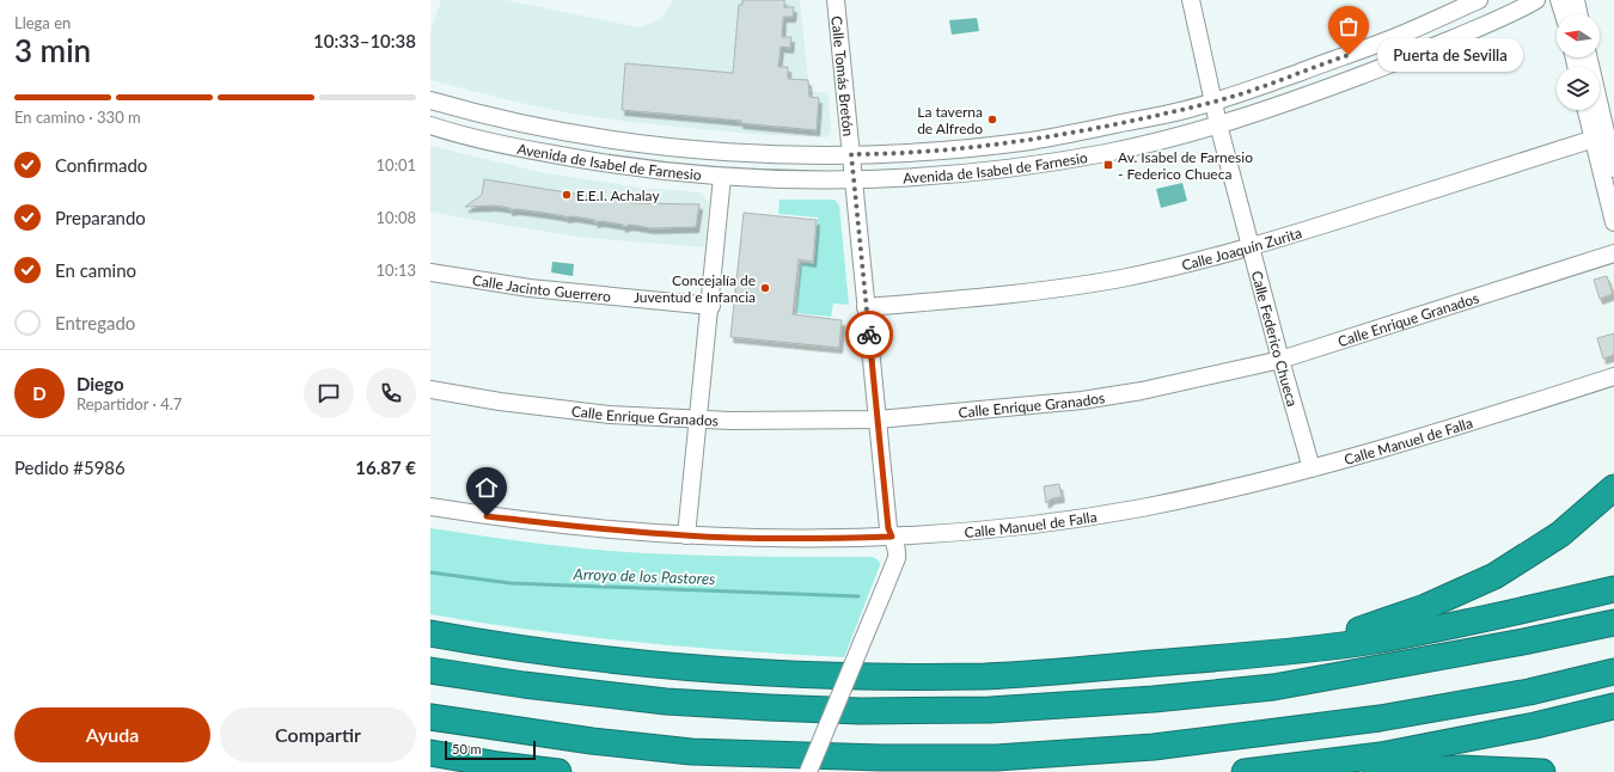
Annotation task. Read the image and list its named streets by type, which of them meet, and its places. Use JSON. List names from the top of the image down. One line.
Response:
{"streets":{"street":["Calle Tomás Bretón","Avenida de Isabel de Farnesio","Calle Joaquín Zurita","Calle Jacinto Guerrero","Calle Enrique Granados","Calle Federico Chueca","Calle Manuel de Falla"]},"crossings":[["Calle Tomás Bretón","Avenida de Isabel de Farnesio"],["Calle Tomás Bretón","Calle Joaquín Zurita"],["Calle Tomás Bretón","Calle Enrique Granados"],["Calle Tomás Bretón","Calle Manuel de Falla"],["Avenida de Isabel de Farnesio","Calle Federico Chueca"],["Calle Joaquín Zurita","Calle Federico Chueca"],["Calle Enrique Granados","Calle Federico Chueca"],["Calle Federico Chueca","Calle Manuel de Falla"]],"water":["Arroyo de los Pastores"],"places":{"other":["Puerta de Sevilla","La taverna de Alfredo","E.E.I. Achalay","Concejalía de Juventud e Infancia"],"transit":["Av. Isabel de Farnesio - Federico Chueca"]},"scale_bar":"50 m","north":"left","page":{"heading":["3 min","Llega en","10:33–10:38"],"panel":["Diego","Repartidor · 4.7","Pedido #5986","16.87 €"],"bubble":"Puerta de Sevilla","bar":"En camino · 330 m","list":[["Confirmado","10:01"],["Preparando","10:08"],["En camino","10:13"],"Entregado"],"round":"D","buttons":["Ayuda","Compartir"],"scale":"50 m"}}
